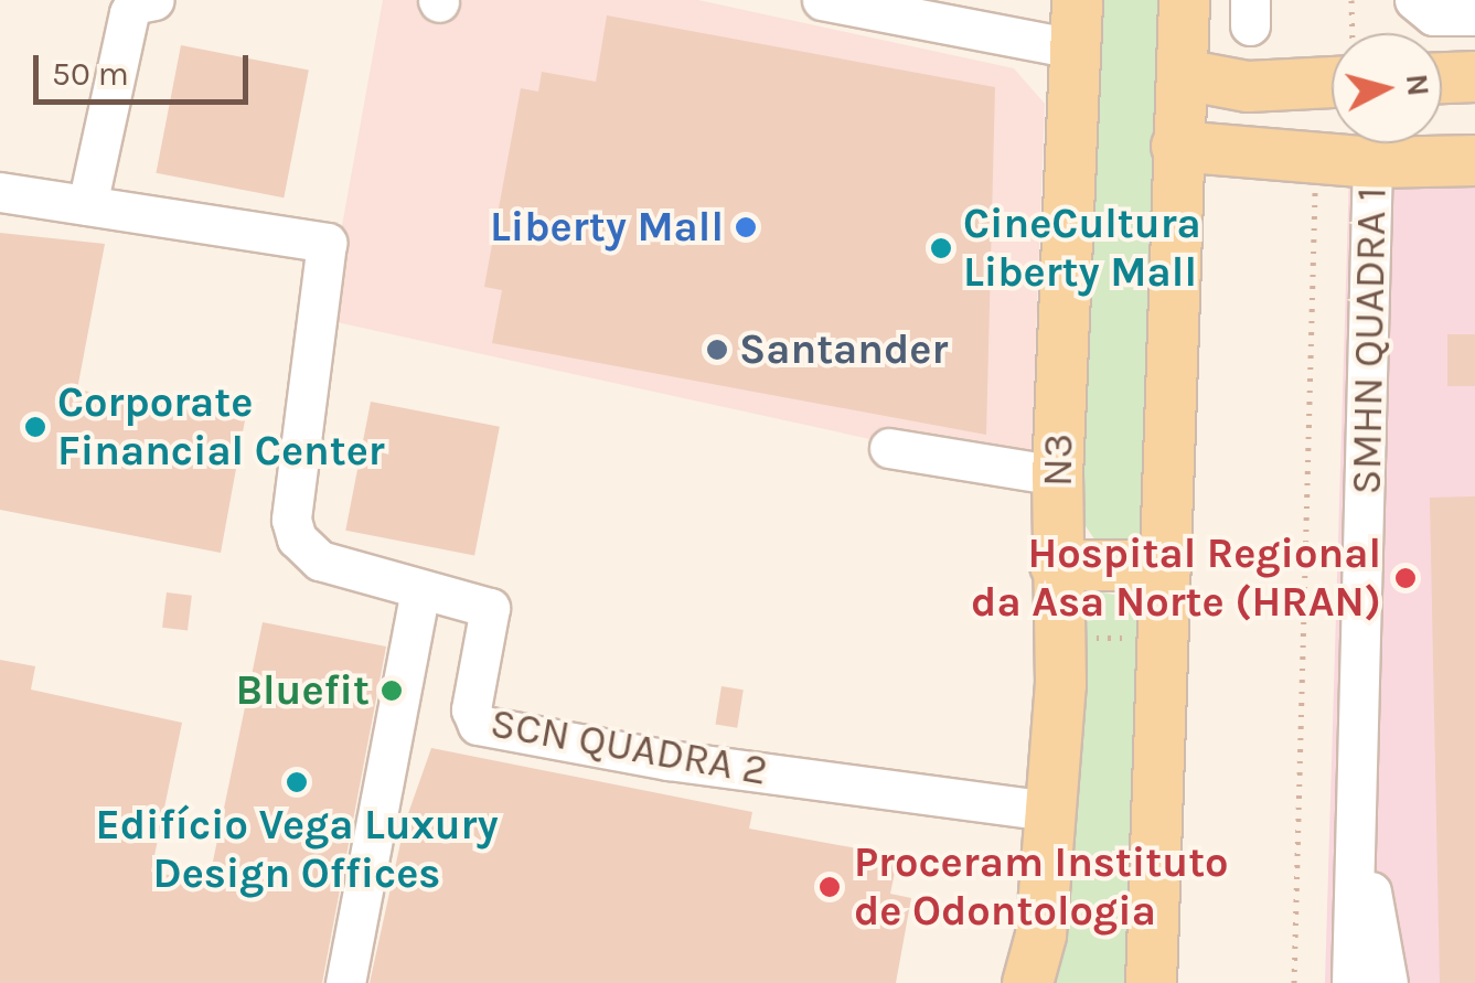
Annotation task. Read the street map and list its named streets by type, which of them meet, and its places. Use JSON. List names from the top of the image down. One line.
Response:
{"streets":{"main road":["N3"],"street":["SMHN QUADRA 1","SCN QUADRA 2"]},"crossings":[["N3","SCN QUADRA 2"]],"places":["Liberty Mall","CineCultura Liberty Mall","Santander","Corporate Financial Center","Hospital Regional da Asa Norte (HRAN)","Bluefit","Edifício Vega Luxury Design Offices","Proceram Instituto de Odontologia"],"scale_bar":"50 m","north":"right"}
